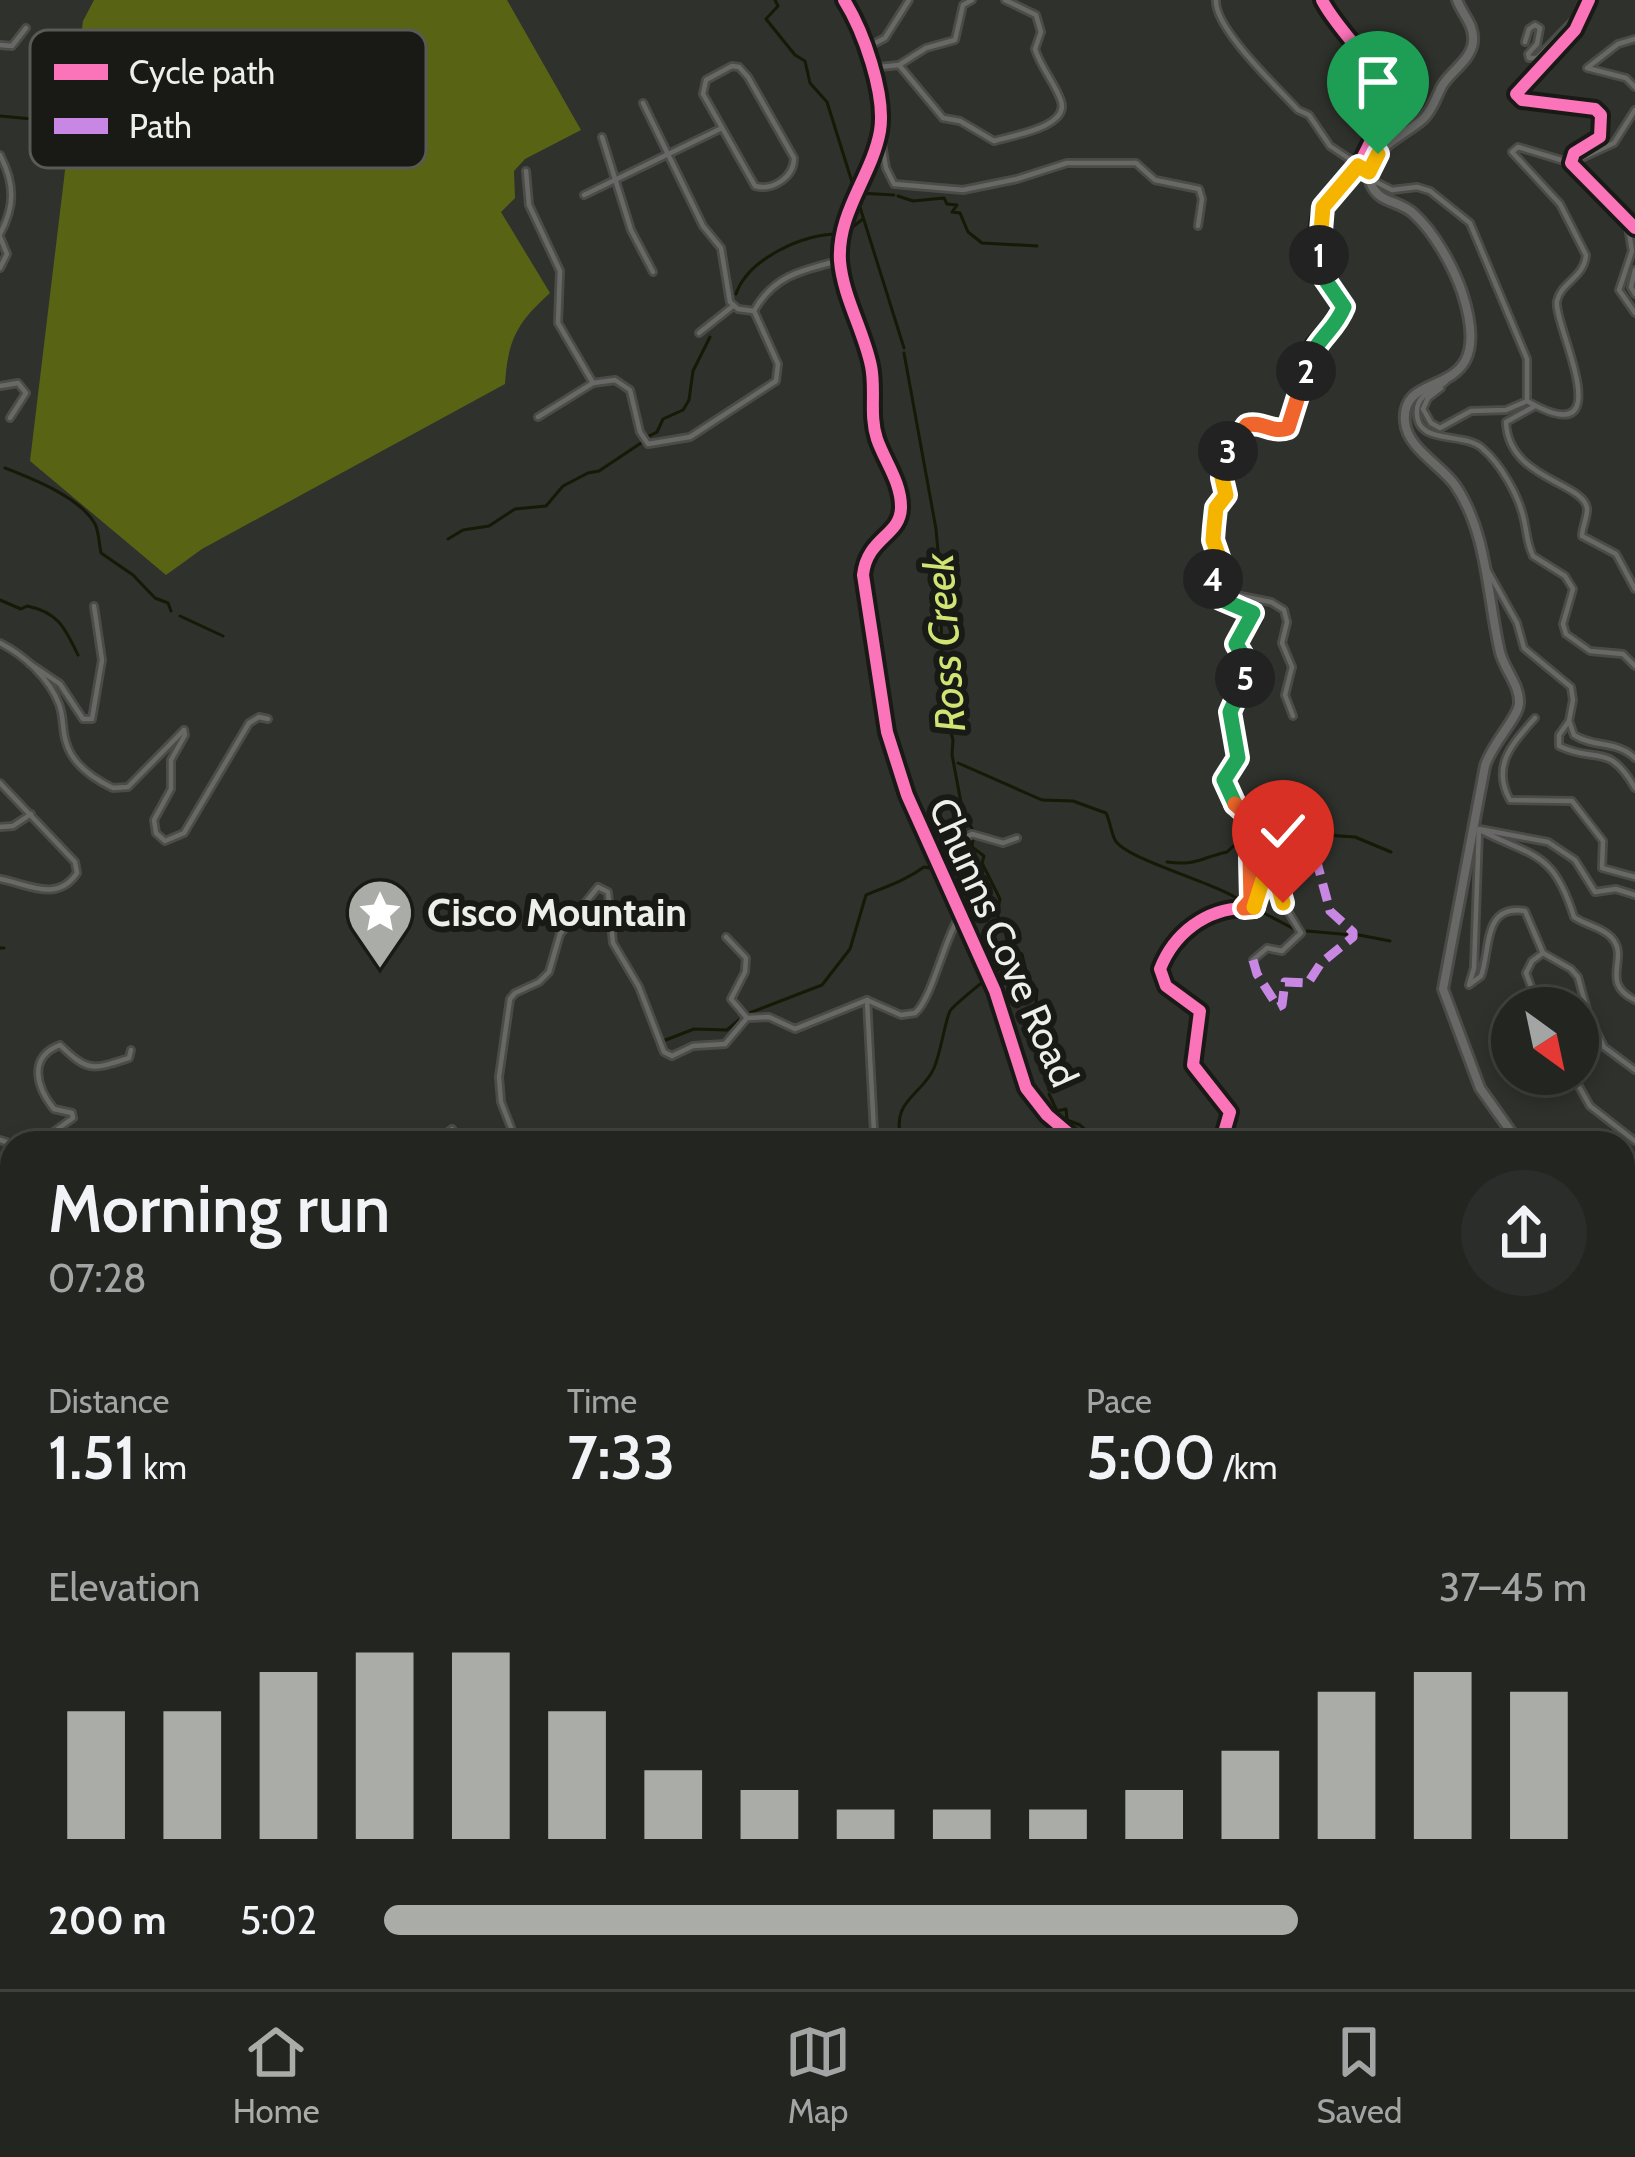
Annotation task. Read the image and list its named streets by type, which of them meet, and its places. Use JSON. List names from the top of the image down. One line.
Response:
{"streets":{"street":["Chunns Cove Road"]},"water":["Ross Creek"],"places":{"place":["Cisco Mountain"]},"legend":["Cycle path","Path"],"north":"bottom right","page":{"pins":["1","2","3","4","5"],"heading":["Morning run","07:28"],"stats":[["Distance","1.51 km"],["Time","7:33"],["Pace","5:00 /km"]],"chart":["Elevation","37–45 m"],"list":[{"name":"200 m","note":"5:02"}],"tabs":["Home","Map","Saved"]}}
